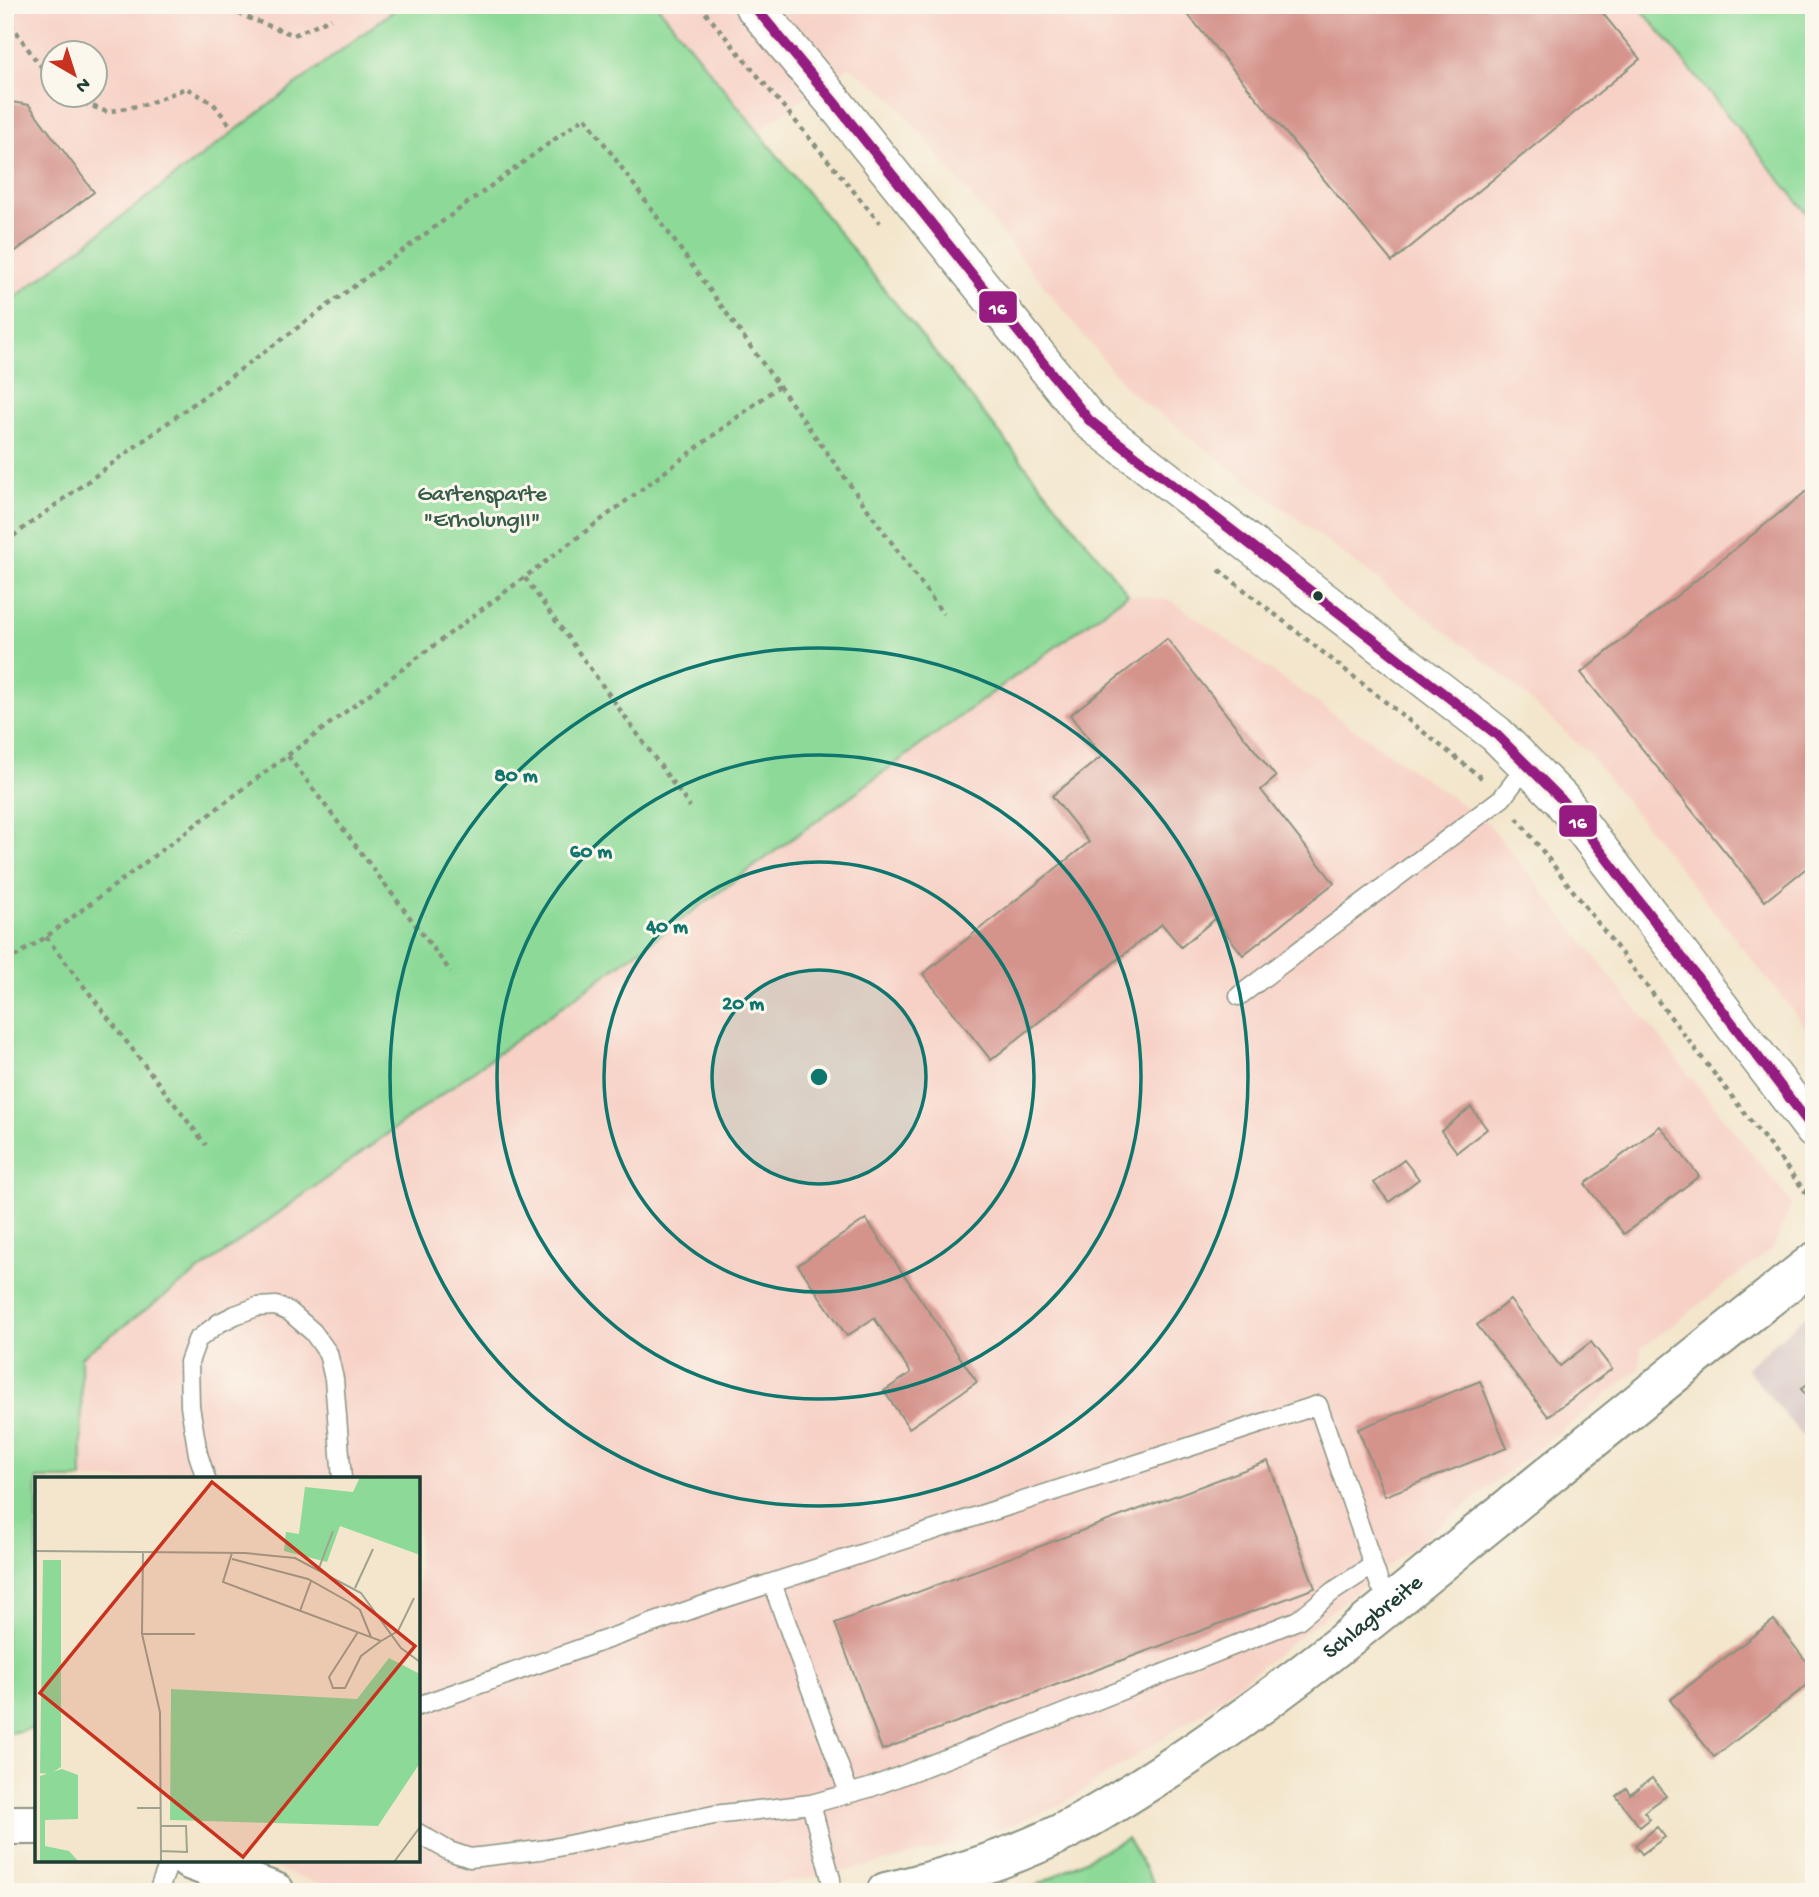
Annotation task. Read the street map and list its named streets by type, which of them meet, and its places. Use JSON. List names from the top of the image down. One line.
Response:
{"streets":{"street":["Schlagbreite"]},"parks":["Gartensparte \"ErholungII\""],"lines":["transit line 16"],"north":"bottom right","rings":["80 m","60 m","40 m","20 m"]}
